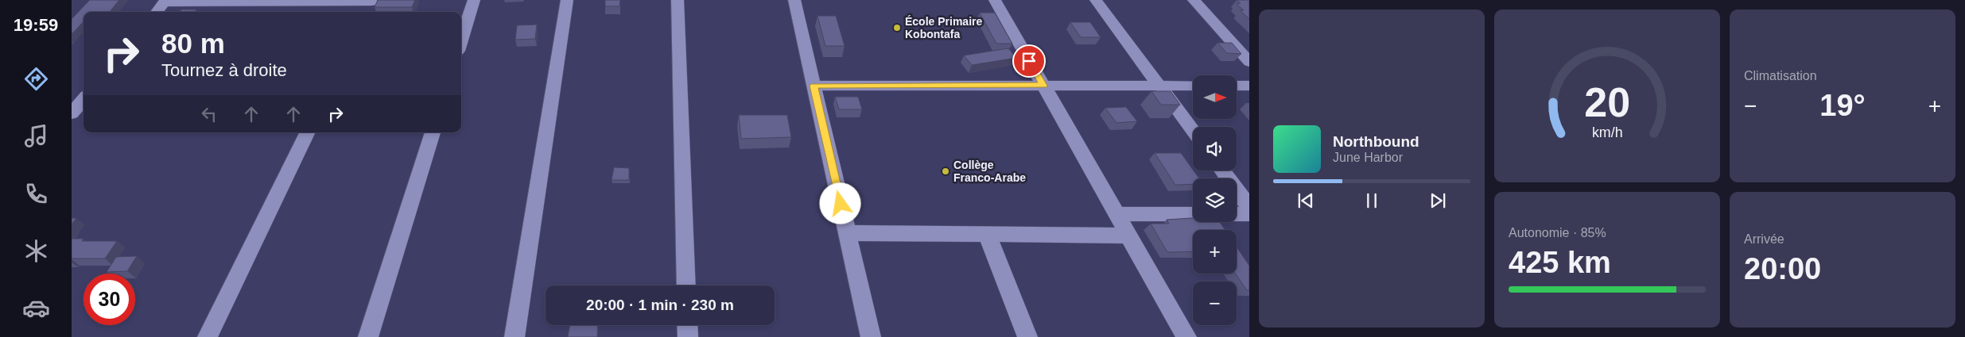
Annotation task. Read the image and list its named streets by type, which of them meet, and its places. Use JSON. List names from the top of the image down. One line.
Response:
{"places":["École Primaire Kobontafa","Collège Franco-Arabe"],"north":"right","page":{"tabs":"19:59","tile":["Climatisation",["Autonomie · 85%","425 km"],["Arrivée","20:00"]],"turn":["80 m","Tournez à droite"],"map_buttons":["+","−"],"heat":["−","19°","+"],"song":["Northbound","June Harbor"],"limit":"30","trip":"20:00 · 1 min · 230 m","gauge":["20","km/h"]}}
